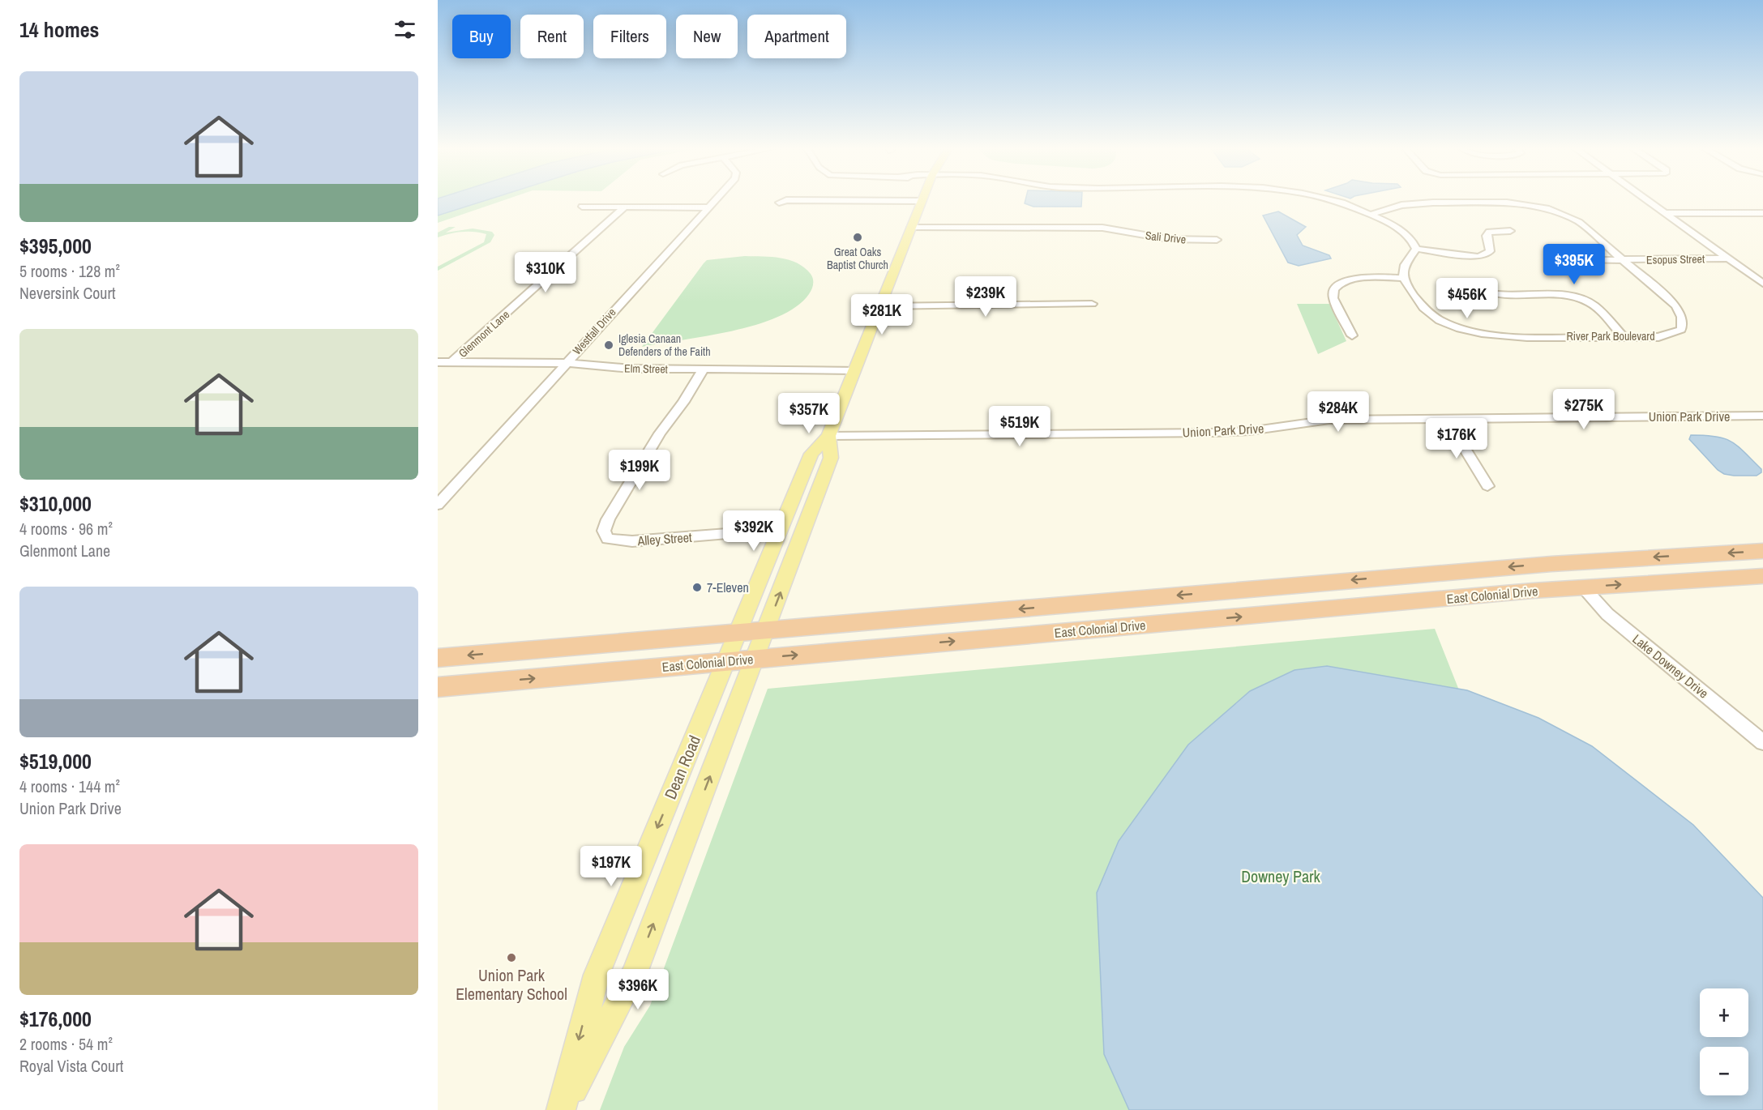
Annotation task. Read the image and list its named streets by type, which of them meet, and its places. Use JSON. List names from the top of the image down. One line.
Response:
{"streets":{"highway":["East Colonial Drive"],"main road":["Dean Road"],"street":["Sali Drive","Esopus Street","Westfall Drive","Glenmont Lane","River Park Boulevard","Elm Street","Union Park Drive","Alley Street","Lake Downey Drive"]},"crossings":[["Sali Drive","Dean Road"],["Esopus Street","River Park Boulevard"],["Westfall Drive","Elm Street"],["Glenmont Lane","Elm Street"],["Elm Street","Alley Street"],["Elm Street","Dean Road"],["Union Park Drive","Dean Road"],["Alley Street","Dean Road"],["East Colonial Drive","Lake Downey Drive"],["East Colonial Drive","Dean Road"]],"parks":["Downey Park"],"places":["Great Oaks Baptist Church","Iglesia Canaan Defenders of the Faith","7-Eleven","Union Park Elementary School"],"page":{"heading":"14 homes","chip":["Buy","Rent","Filters","New","Apartment"],"list":[{"name":"$395,000","note":"5 rooms · 128 m² · Neversink Court"},{"name":"$310,000","note":"4 rooms · 96 m² · Glenmont Lane"},{"name":"$519,000","note":"4 rooms · 144 m² · Union Park Drive"},{"name":"$176,000","note":"2 rooms · 54 m² · Royal Vista Court"}],"price":["$395K","$310K","$239K","$456K","$281K","$275K","$284K","$357K","$519K","$176K","$199K","$392K","$197K","$396K"],"map_buttons":["+","−"]}}
